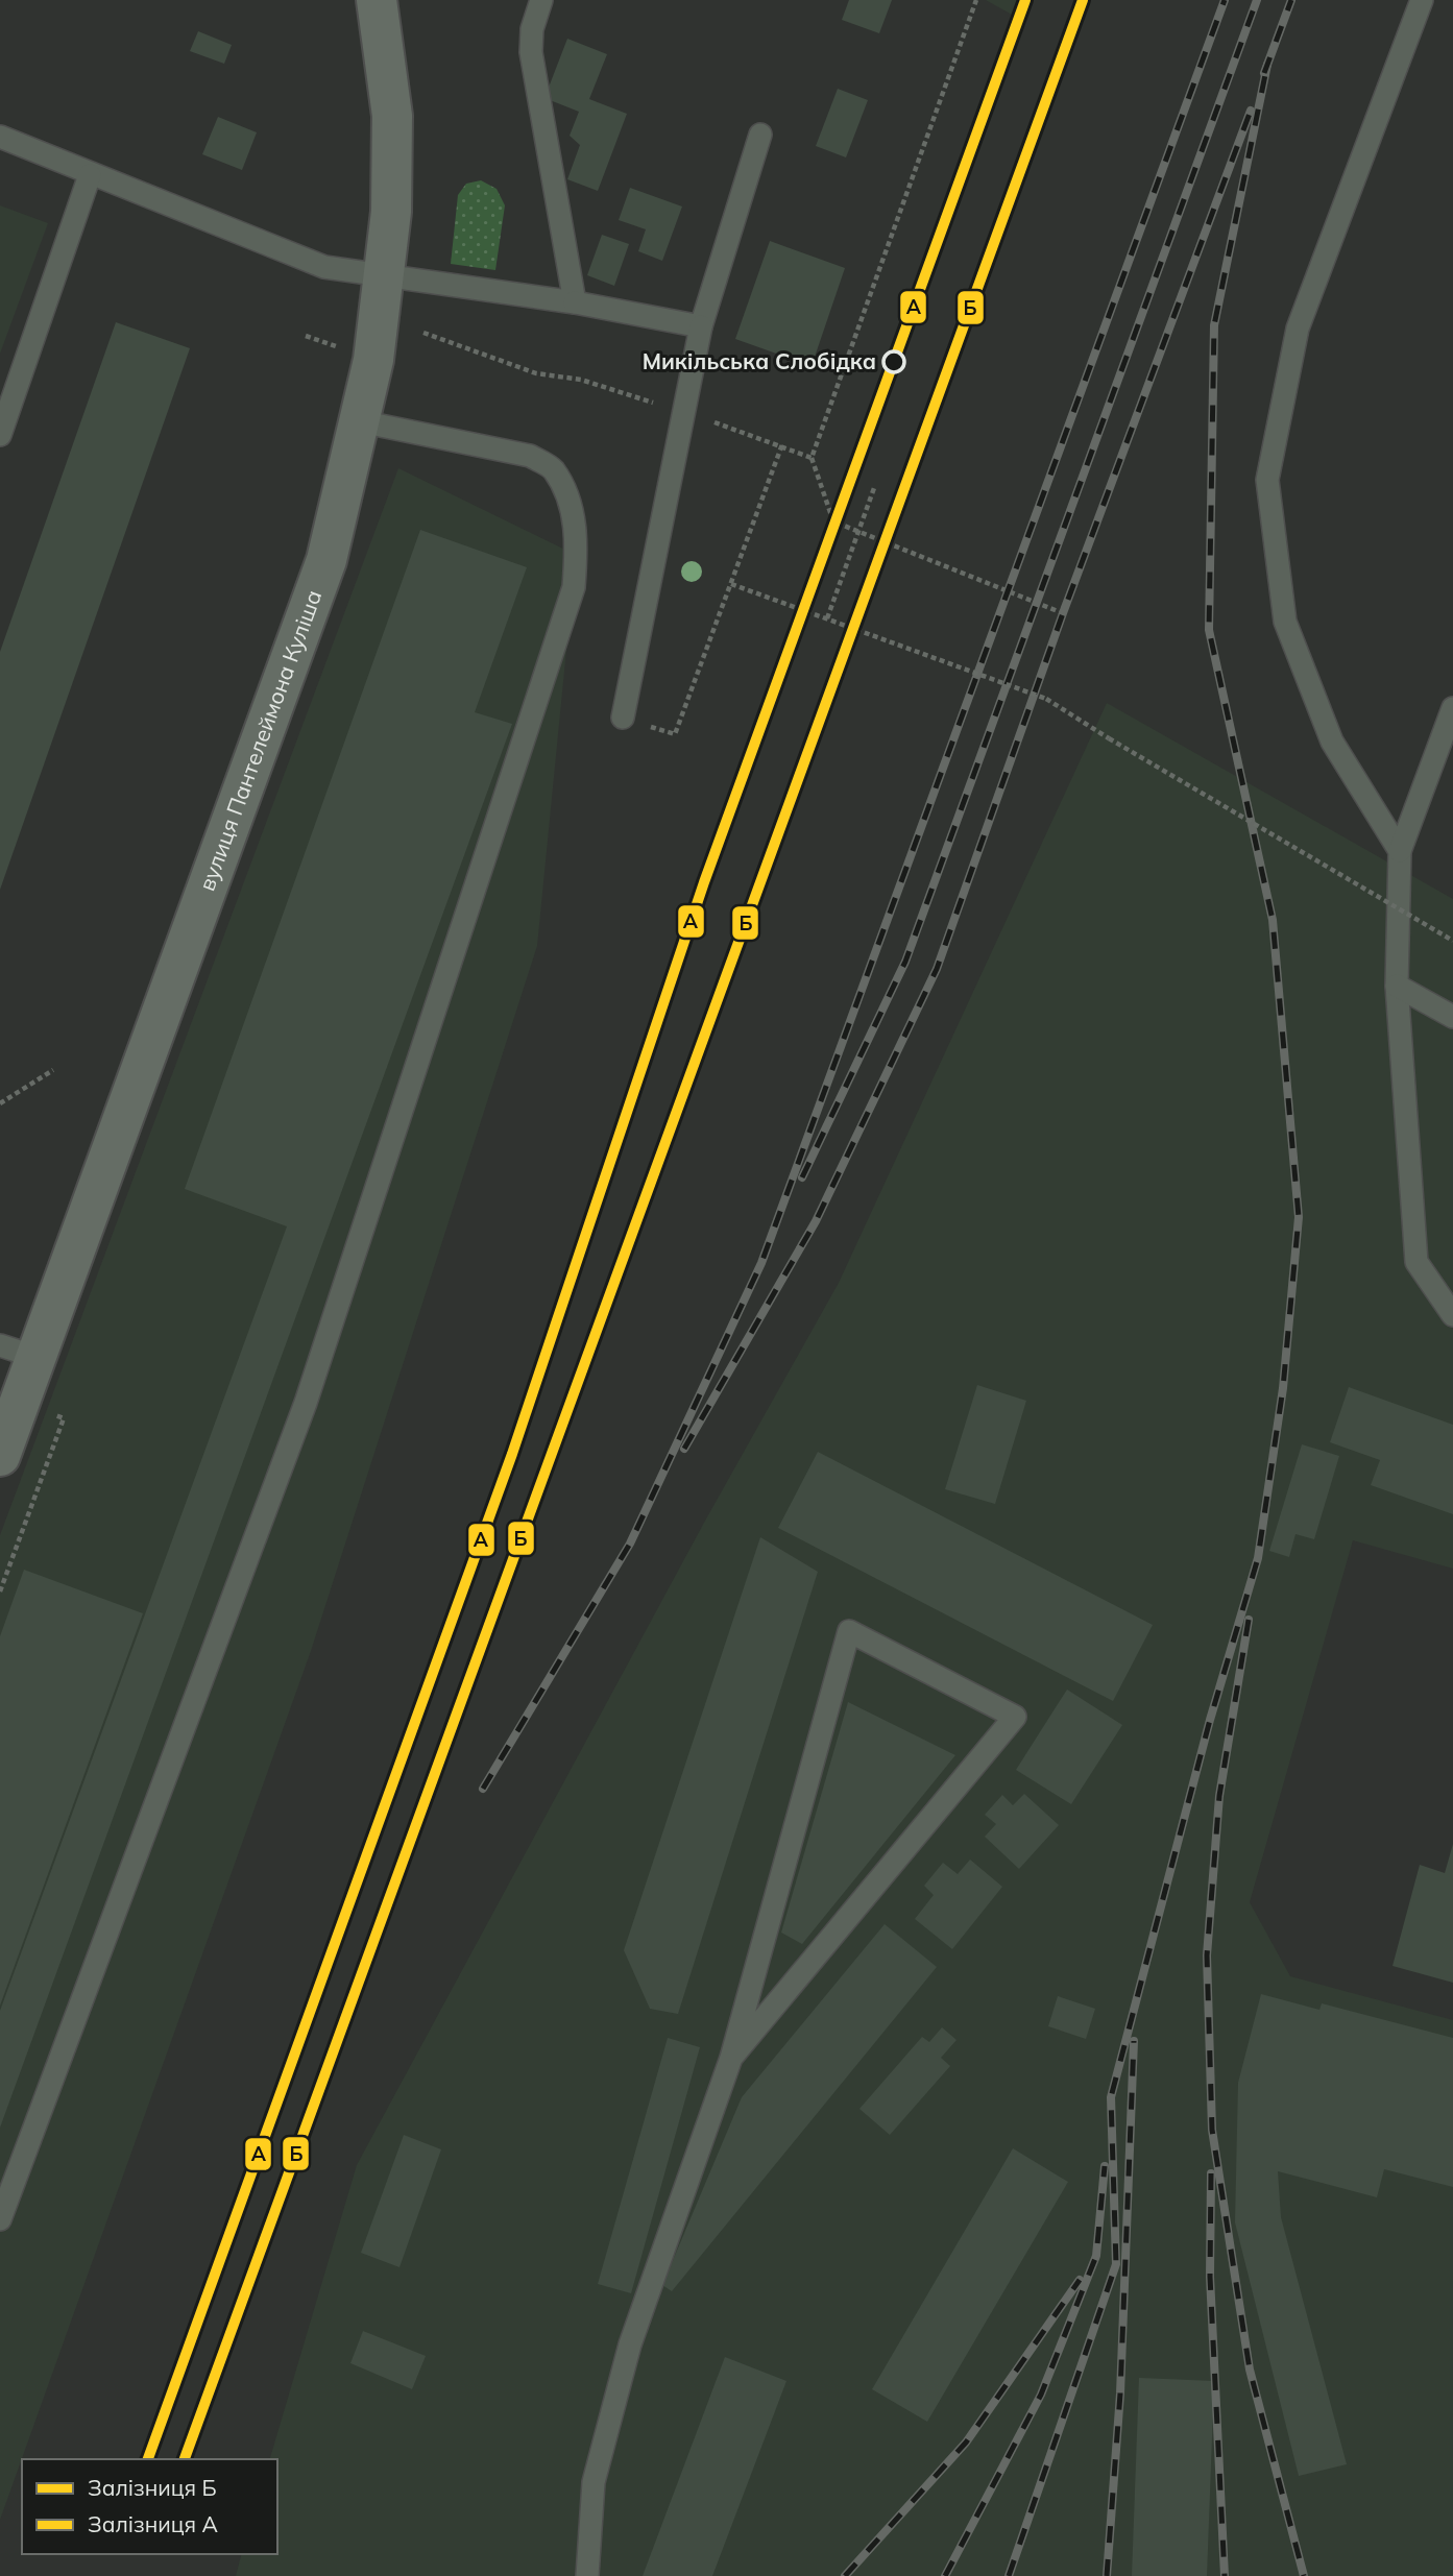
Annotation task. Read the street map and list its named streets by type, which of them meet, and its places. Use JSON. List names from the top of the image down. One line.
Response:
{"streets":{"street":["вулиця Пантелеймона Куліша"]},"places":["Микільська Слобідка"],"lines":["rail line Б","rail line A"],"legend":["Залізниця Б","Залізниця A"]}
